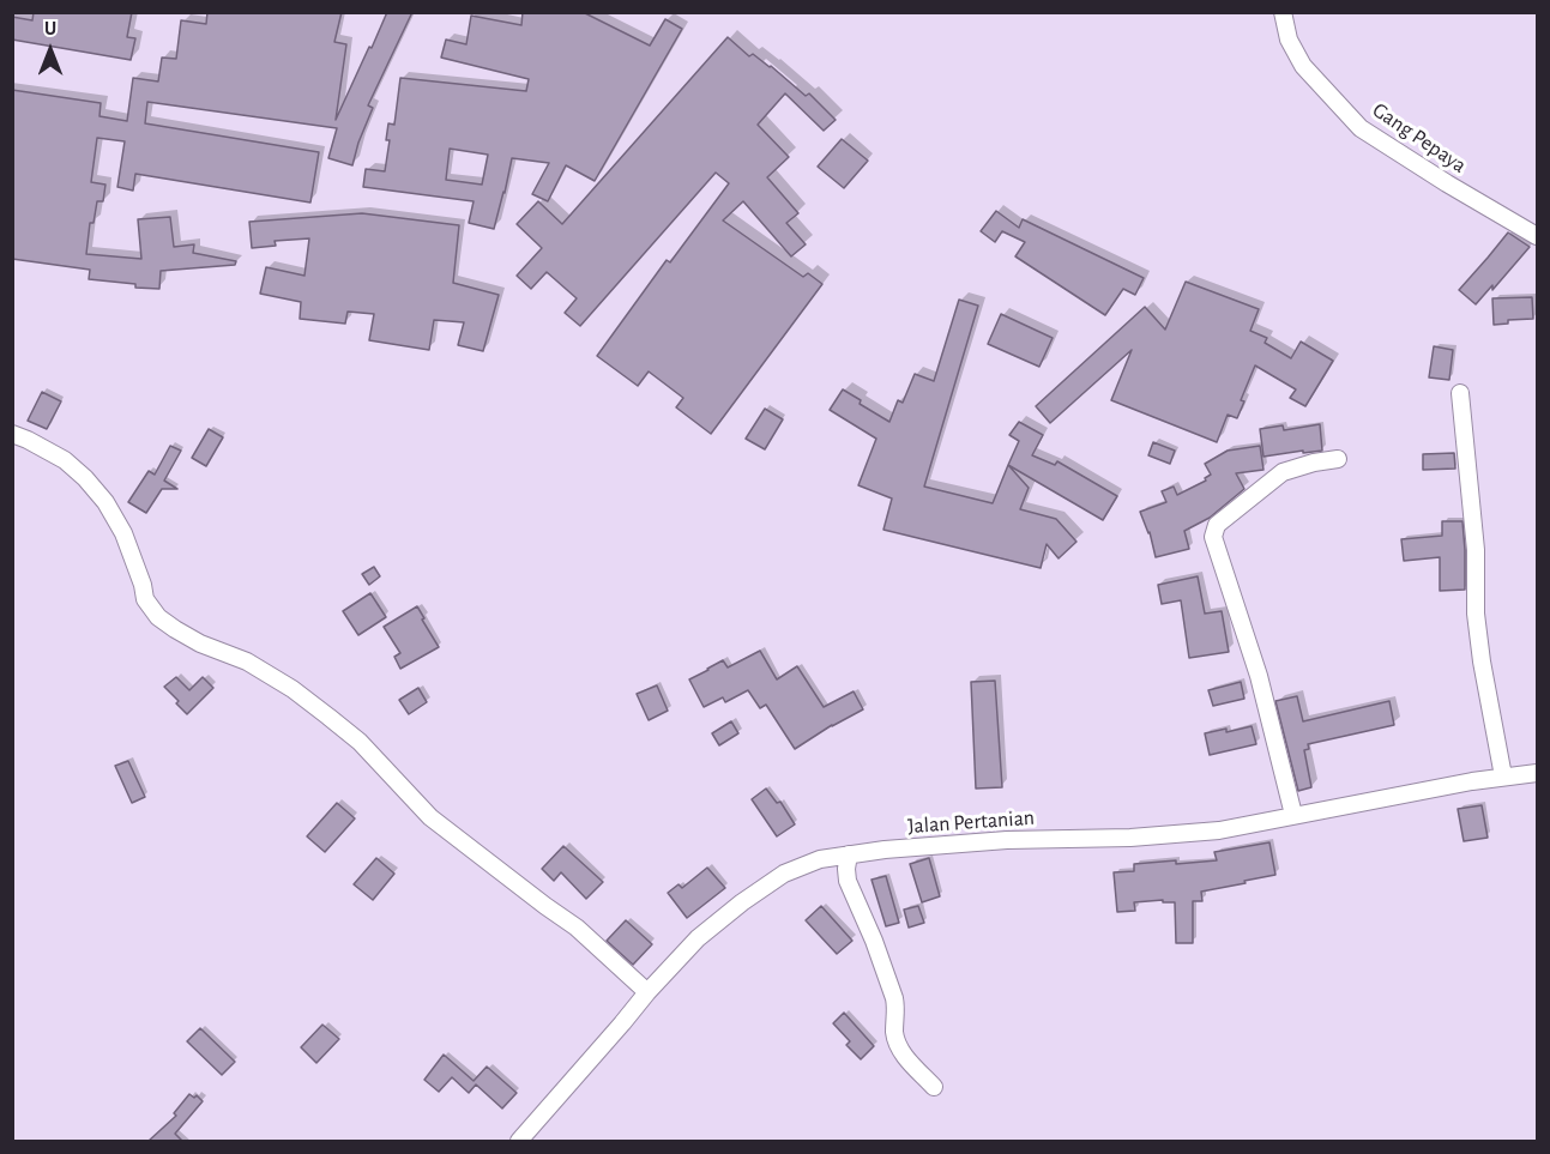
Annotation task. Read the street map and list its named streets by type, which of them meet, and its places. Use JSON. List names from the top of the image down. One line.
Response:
{"streets":{"street":["Gang Pepaya","Jalan Pertanian"]},"north":"top"}
